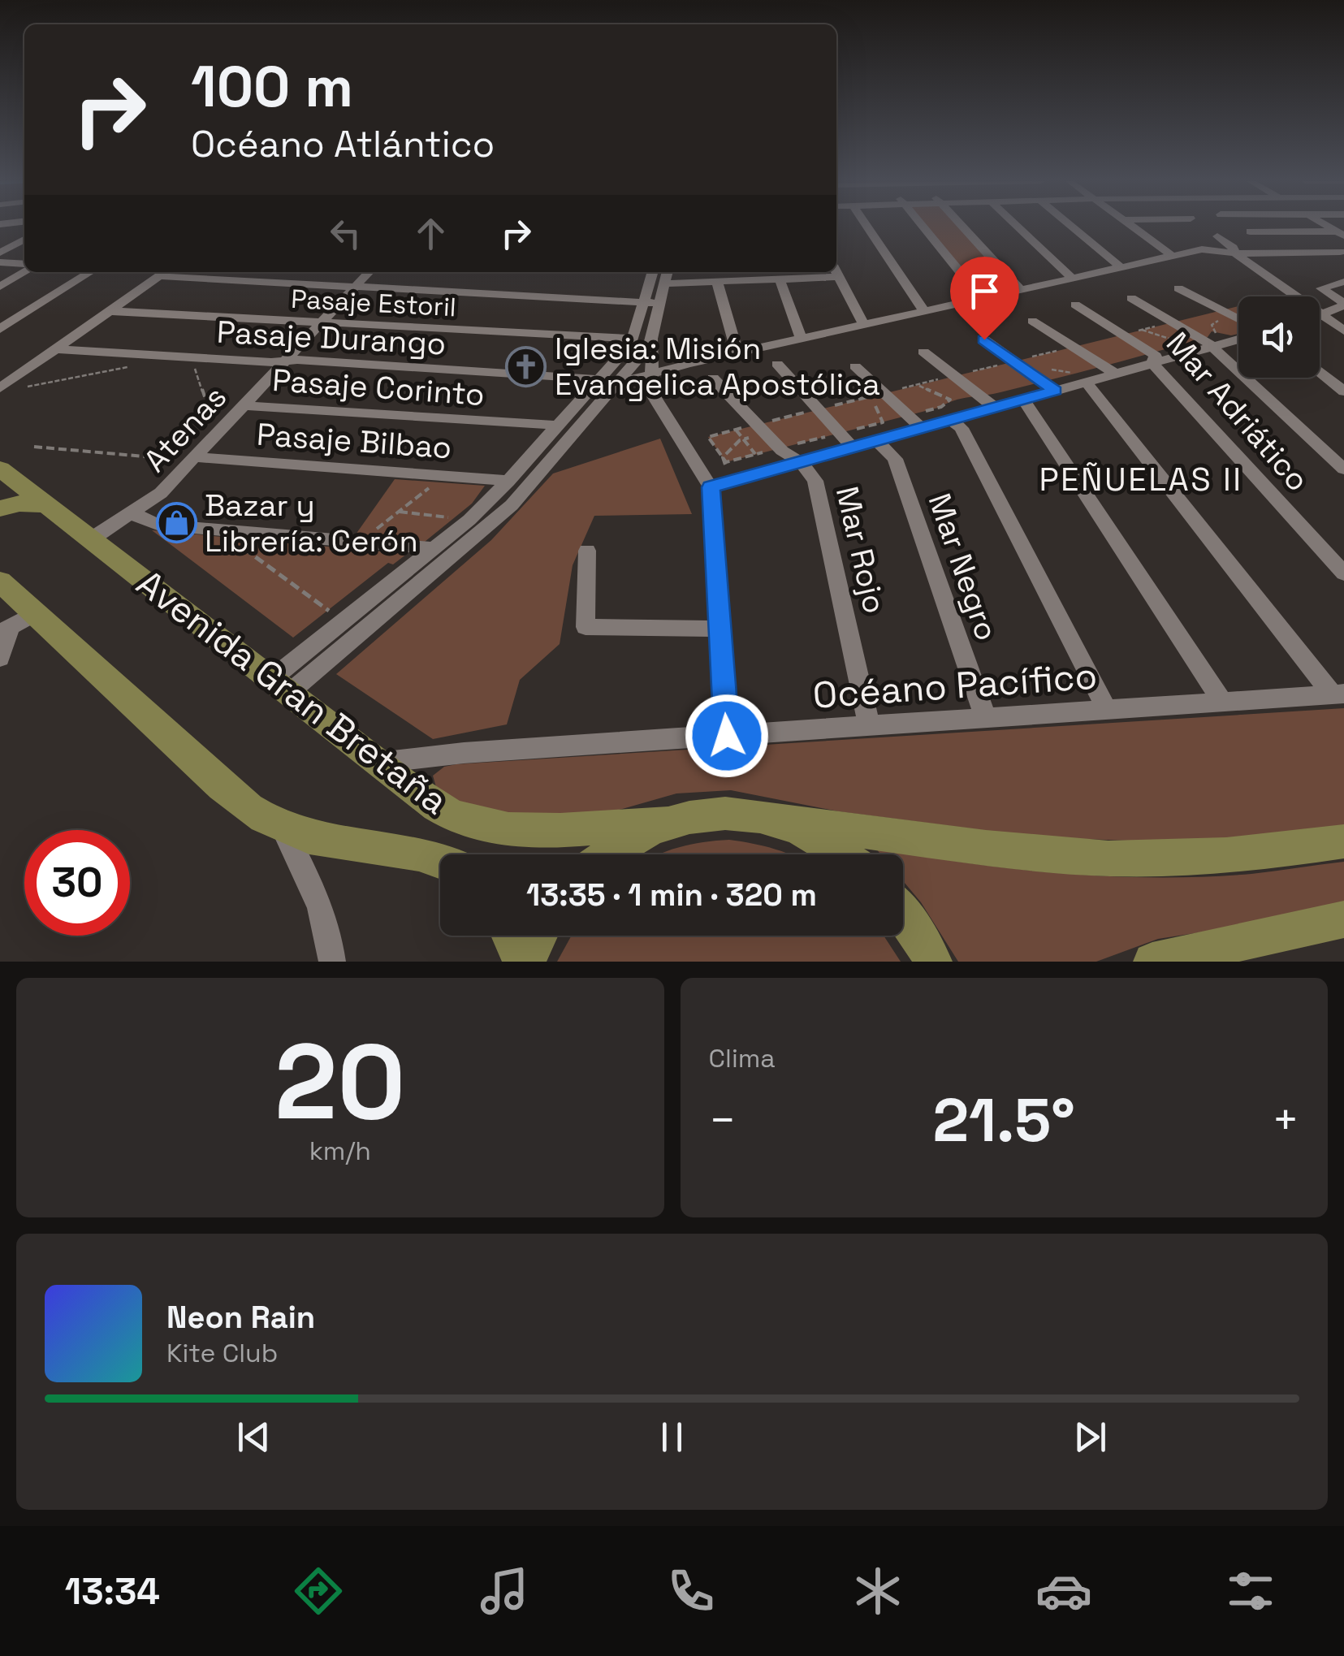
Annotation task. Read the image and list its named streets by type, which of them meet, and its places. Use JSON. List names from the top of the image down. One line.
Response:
{"streets":{"main road":["Avenida Gran Bretaña"],"street":["Pasaje Estoril","Pasaje Durango","Pasaje Corinto","Mar Adriático","Atenas","Pasaje Bilbao","Mar Rojo","Mar Negro","Océano Pacífico"]},"crossings":[["Pasaje Estoril","Atenas"],["Pasaje Durango","Atenas"],["Pasaje Corinto","Atenas"],["Atenas","Pasaje Bilbao"],["Atenas","Avenida Gran Bretaña"],["Mar Rojo","Océano Pacífico"],["Mar Negro","Océano Pacífico"],["Océano Pacífico","Avenida Gran Bretaña"]],"districts":["PEÑUELAS II"],"places":{"church":["Iglesia: Misión Evangelica Apostólica"],"shop":["Bazar y Librería: Cerón"]},"page":{"turn":["100 m","Océano Atlántico"],"limit":"30","trip":"13:35 · 1 min · 320 m","tile":[["20","km/h"],"Clima"],"heat":["−","21.5°","+"],"song":["Neon Rain","Kite Club"],"tabs":"13:34"}}
